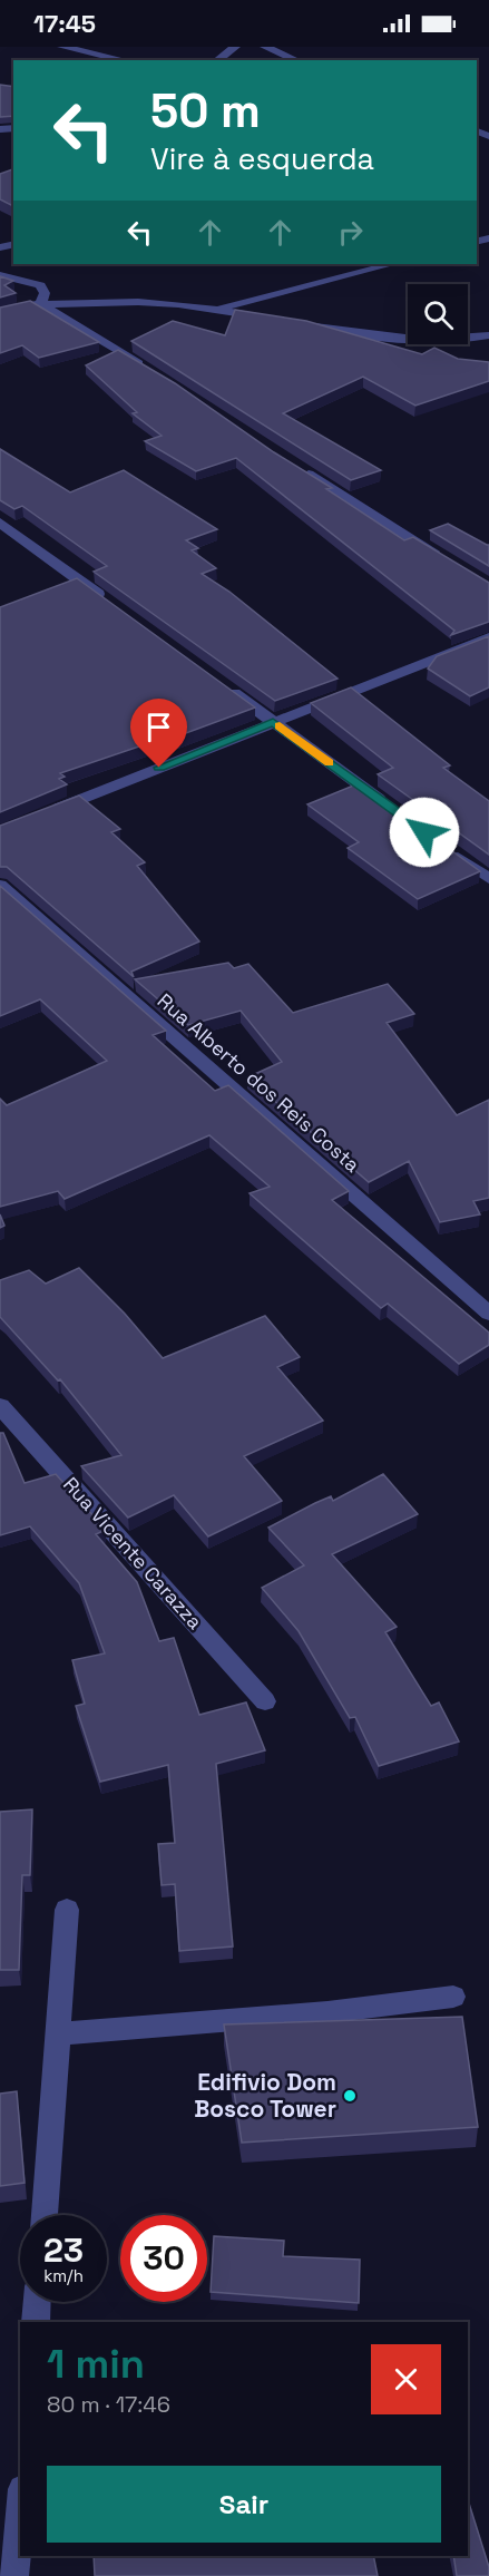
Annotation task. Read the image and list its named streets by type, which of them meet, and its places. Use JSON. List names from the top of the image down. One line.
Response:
{"streets":{"street":["Rua Alberto dos Reis Costa","Rua Vicente Carazza"]},"places":["Edifivio Dom Bosco Tower"],"page":{"status":"17:45","turn":["50 m","Vire à esquerda"],"speed":"23 km/h","limit":"30","heading":["1 min","80 m · 17:46"],"buttons":"Sair"}}
